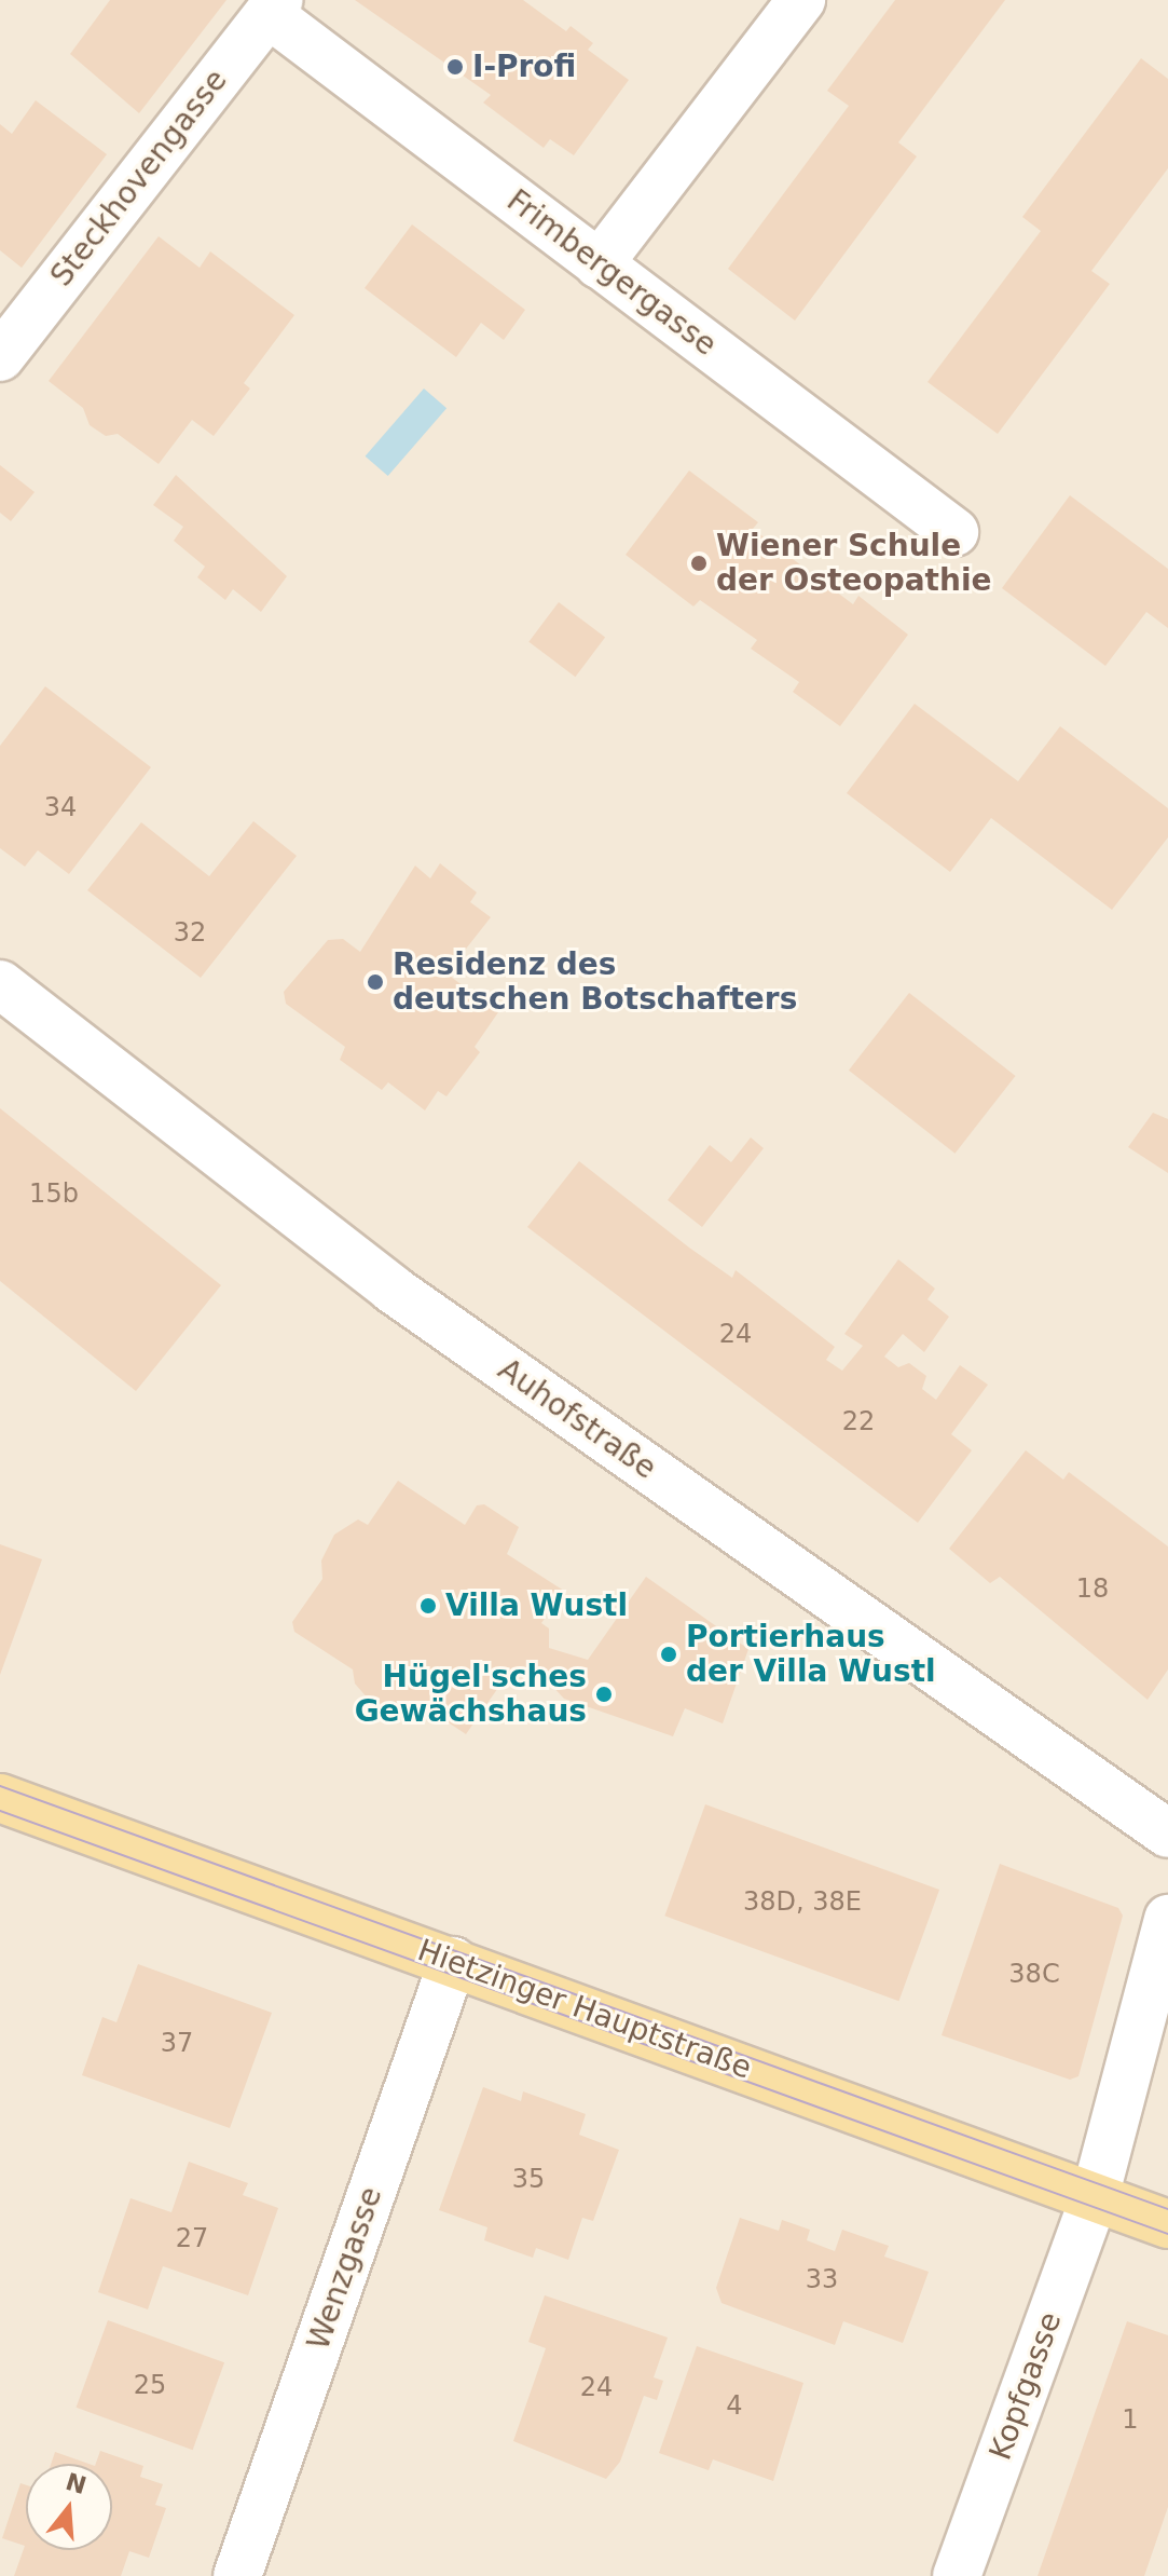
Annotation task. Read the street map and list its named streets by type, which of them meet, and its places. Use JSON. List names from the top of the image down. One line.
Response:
{"streets":{"main road":["Hietzinger Hauptstraße"],"street":["Steckhovengasse","Frimbergergasse","Auhofstraße","Wenzgasse","Kopfgasse"]},"crossings":[["Steckhovengasse","Frimbergergasse"],["Hietzinger Hauptstraße","Wenzgasse"],["Hietzinger Hauptstraße","Kopfgasse"]],"places":["I-Profi","Wiener Schule der Osteopathie","Residenz des deutschen Botschafters","Villa Wustl","Portierhaus der Villa Wustl","Hügel'sches Gewächshaus"],"house_numbers":["34","32","15b","24","22","18","38D, 38E","38C","37","35","27","33","25","24","4","1"],"north":"top"}
